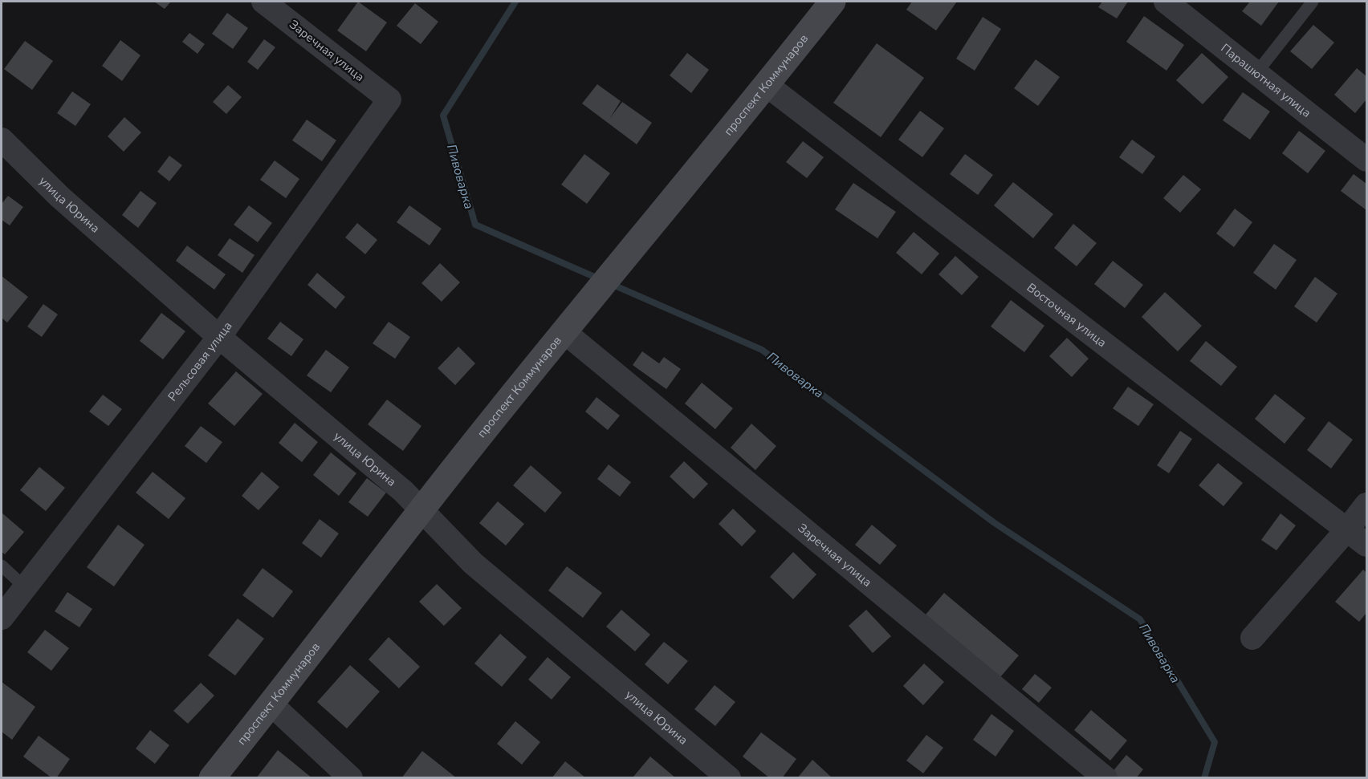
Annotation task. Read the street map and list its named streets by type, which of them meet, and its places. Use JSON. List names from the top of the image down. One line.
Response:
{"streets":{"street":["Заречная улица","Парашютная улица","проспект Коммунаров","улица Юрина","Восточная улица","Рельсовая улица"]},"crossings":[["Заречная улица","проспект Коммунаров"],["Заречная улица","Рельсовая улица"],["проспект Коммунаров","улица Юрина"],["проспект Коммунаров","Восточная улица"],["улица Юрина","Рельсовая улица"]],"water":["Пивоварка"]}
